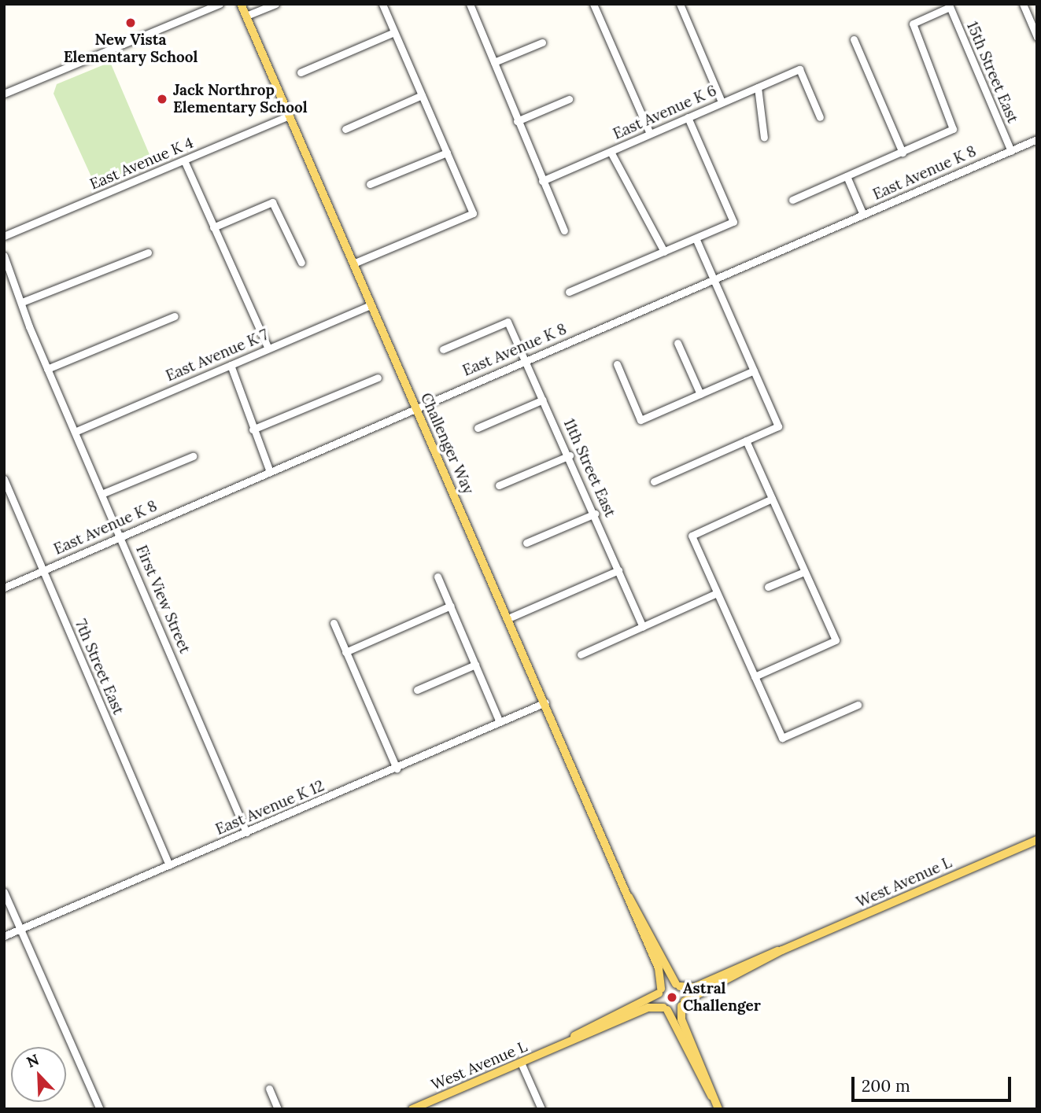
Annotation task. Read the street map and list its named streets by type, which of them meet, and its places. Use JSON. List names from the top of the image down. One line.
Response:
{"streets":{"main road":["Challenger Way","West Avenue L"],"street":["15th Street East","East Avenue K 6","East Avenue K 4","East Avenue K 8","East Avenue K 7","11th Street East","First View Street","7th Street East","East Avenue K 12"]},"crossings":[["15th Street East","East Avenue K 8"],["East Avenue K 4","Challenger Way"],["East Avenue K 8","Challenger Way"],["East Avenue K 8","11th Street East"],["East Avenue K 8","First View Street"],["East Avenue K 8","7th Street East"],["East Avenue K 7","Challenger Way"],["East Avenue K 7","First View Street"],["Challenger Way","East Avenue K 12"],["Challenger Way","West Avenue L"],["First View Street","East Avenue K 12"],["7th Street East","East Avenue K 12"]],"places":["New Vista Elementary School","Jack Northrop Elementary School","Astral Challenger"],"scale_bar":"200 m","north":"top left"}
